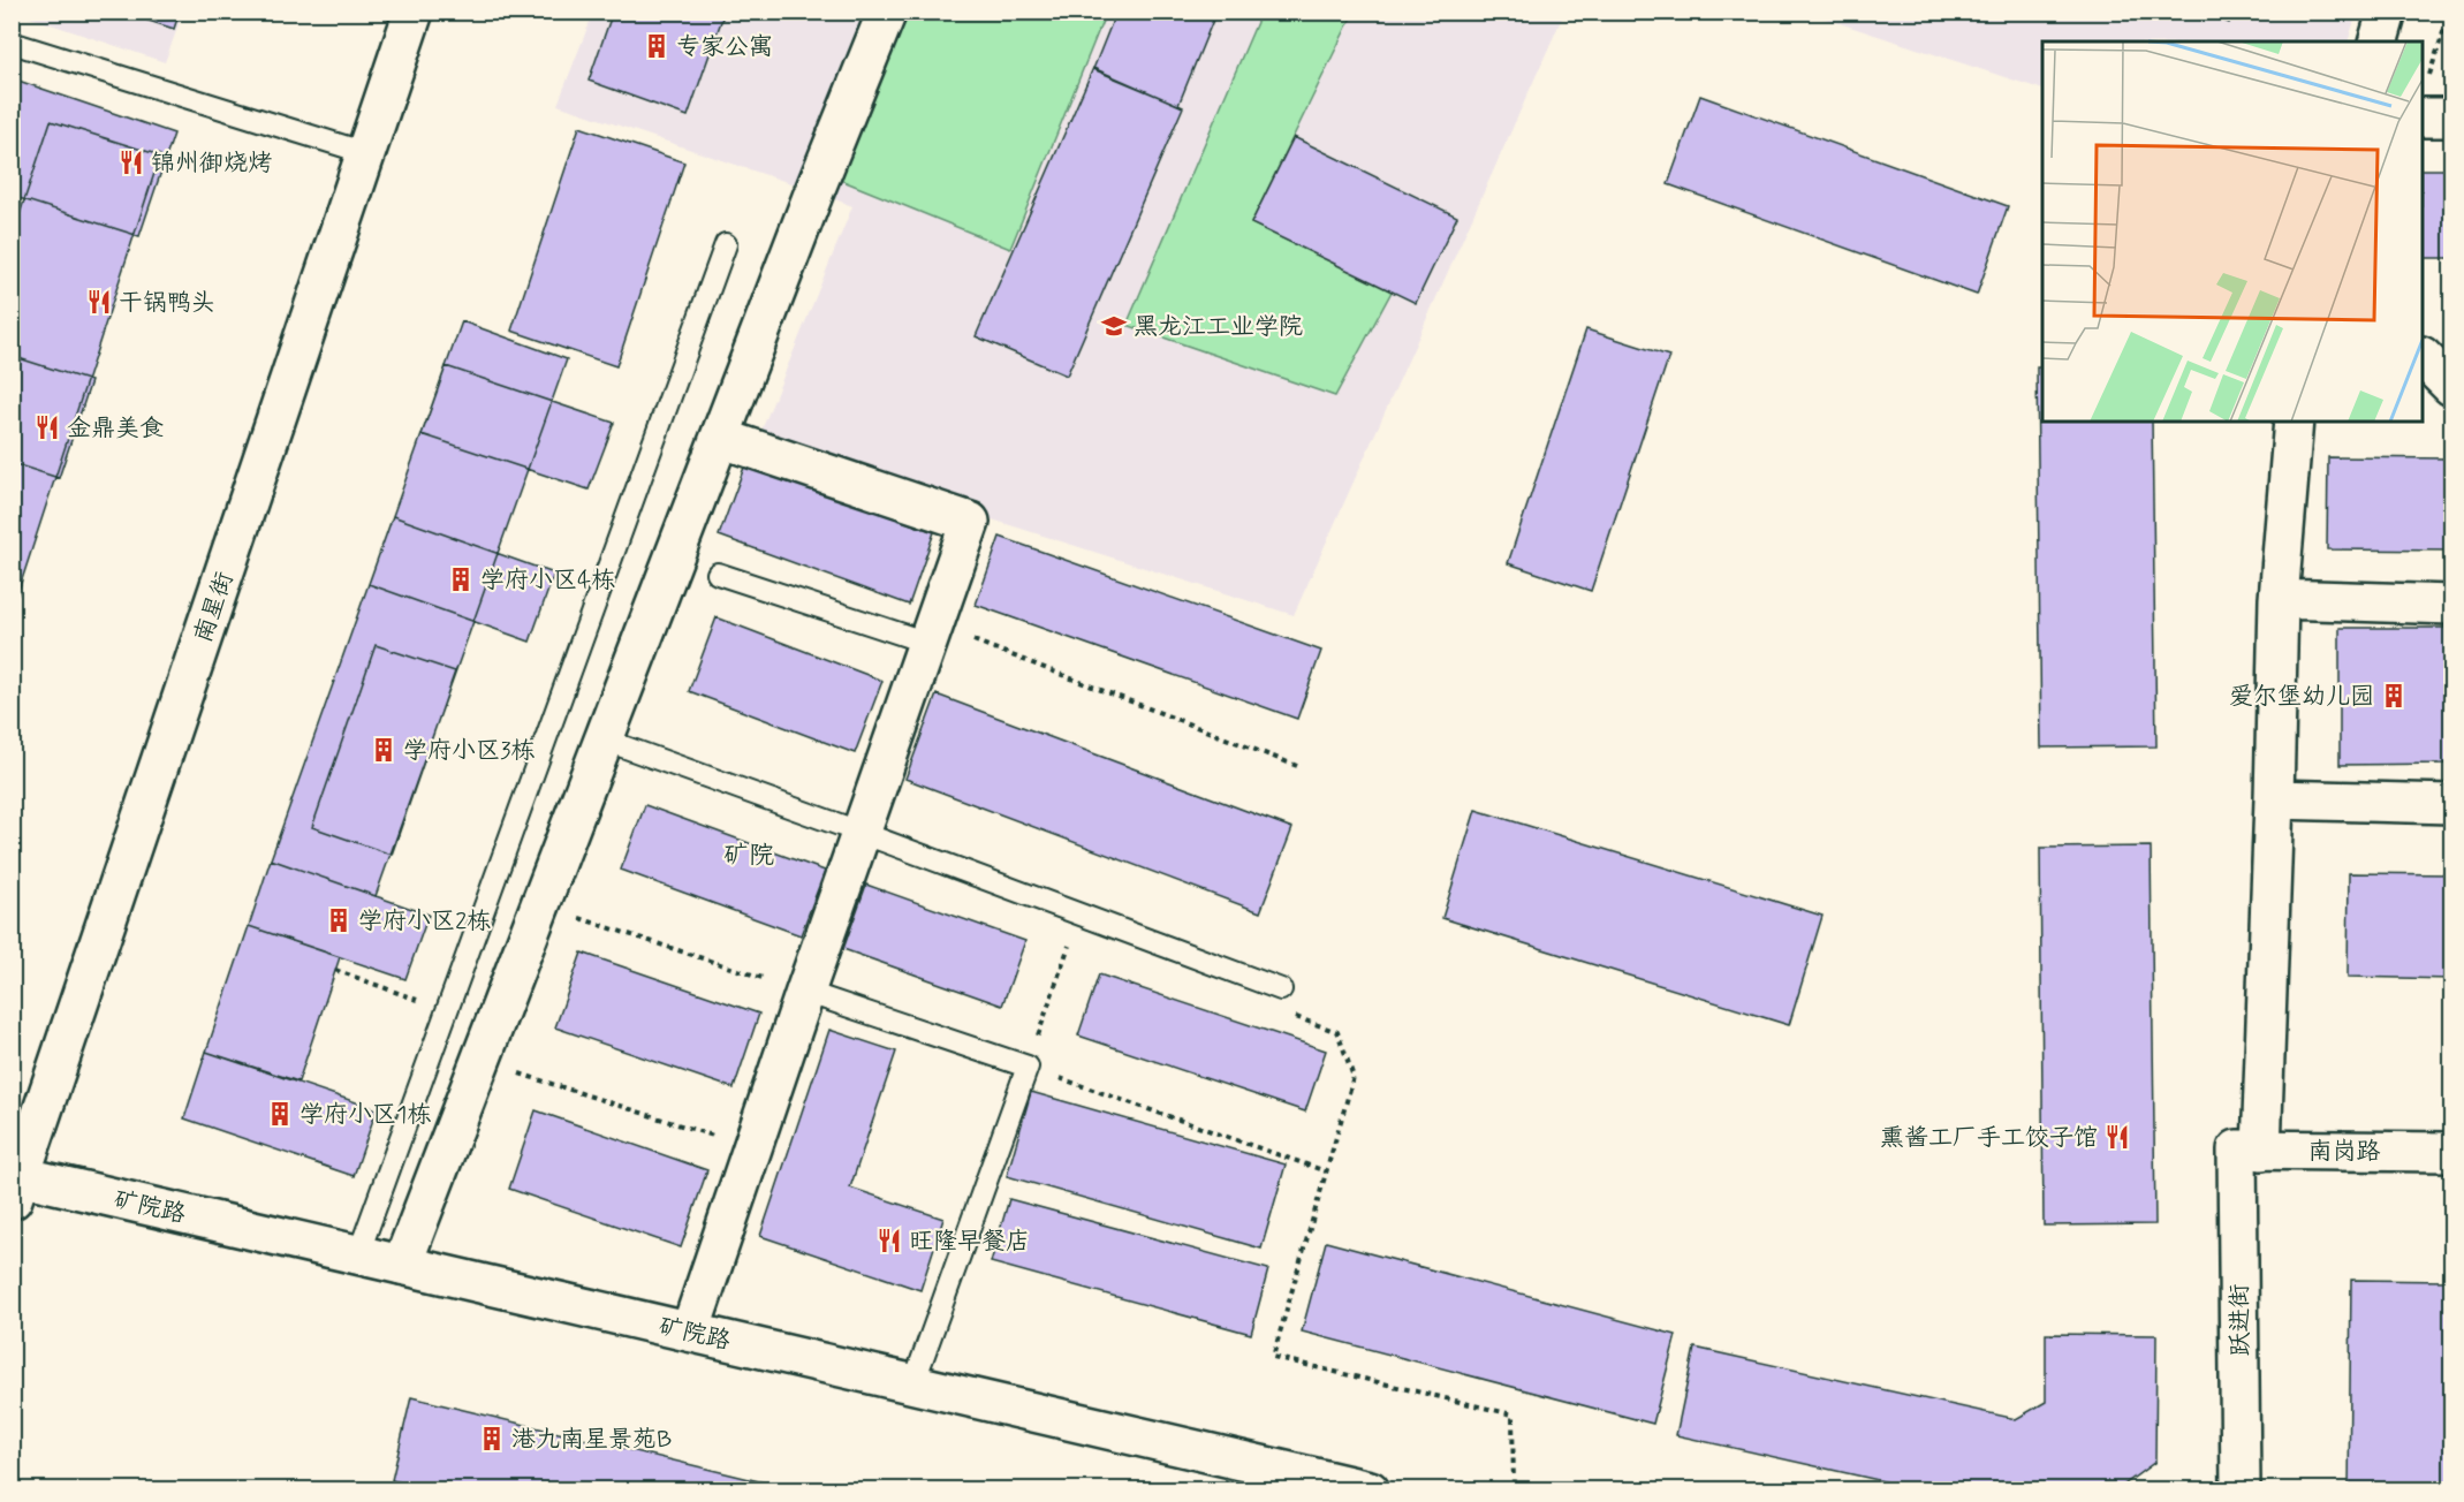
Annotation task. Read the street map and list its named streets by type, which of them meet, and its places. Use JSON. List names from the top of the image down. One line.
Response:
{"streets":{"street":["南星街","南岗路","矿院路","跃进街"]},"crossings":[["南星街","矿院路"],["南岗路","跃进街"]],"districts":["矿院"],"places":{"building":["专家公寓","学府小区4栋","爱尔堡幼儿园","学府小区3栋","学府小区2栋","学府小区1栋","港九南星景苑B"],"restaurant":["锦州御烧烤","干锅鸭头","金鼎美食","熏酱工厂手工饺子馆","旺隆早餐店"],"school or university":["黑龙江工业学院"]}}
